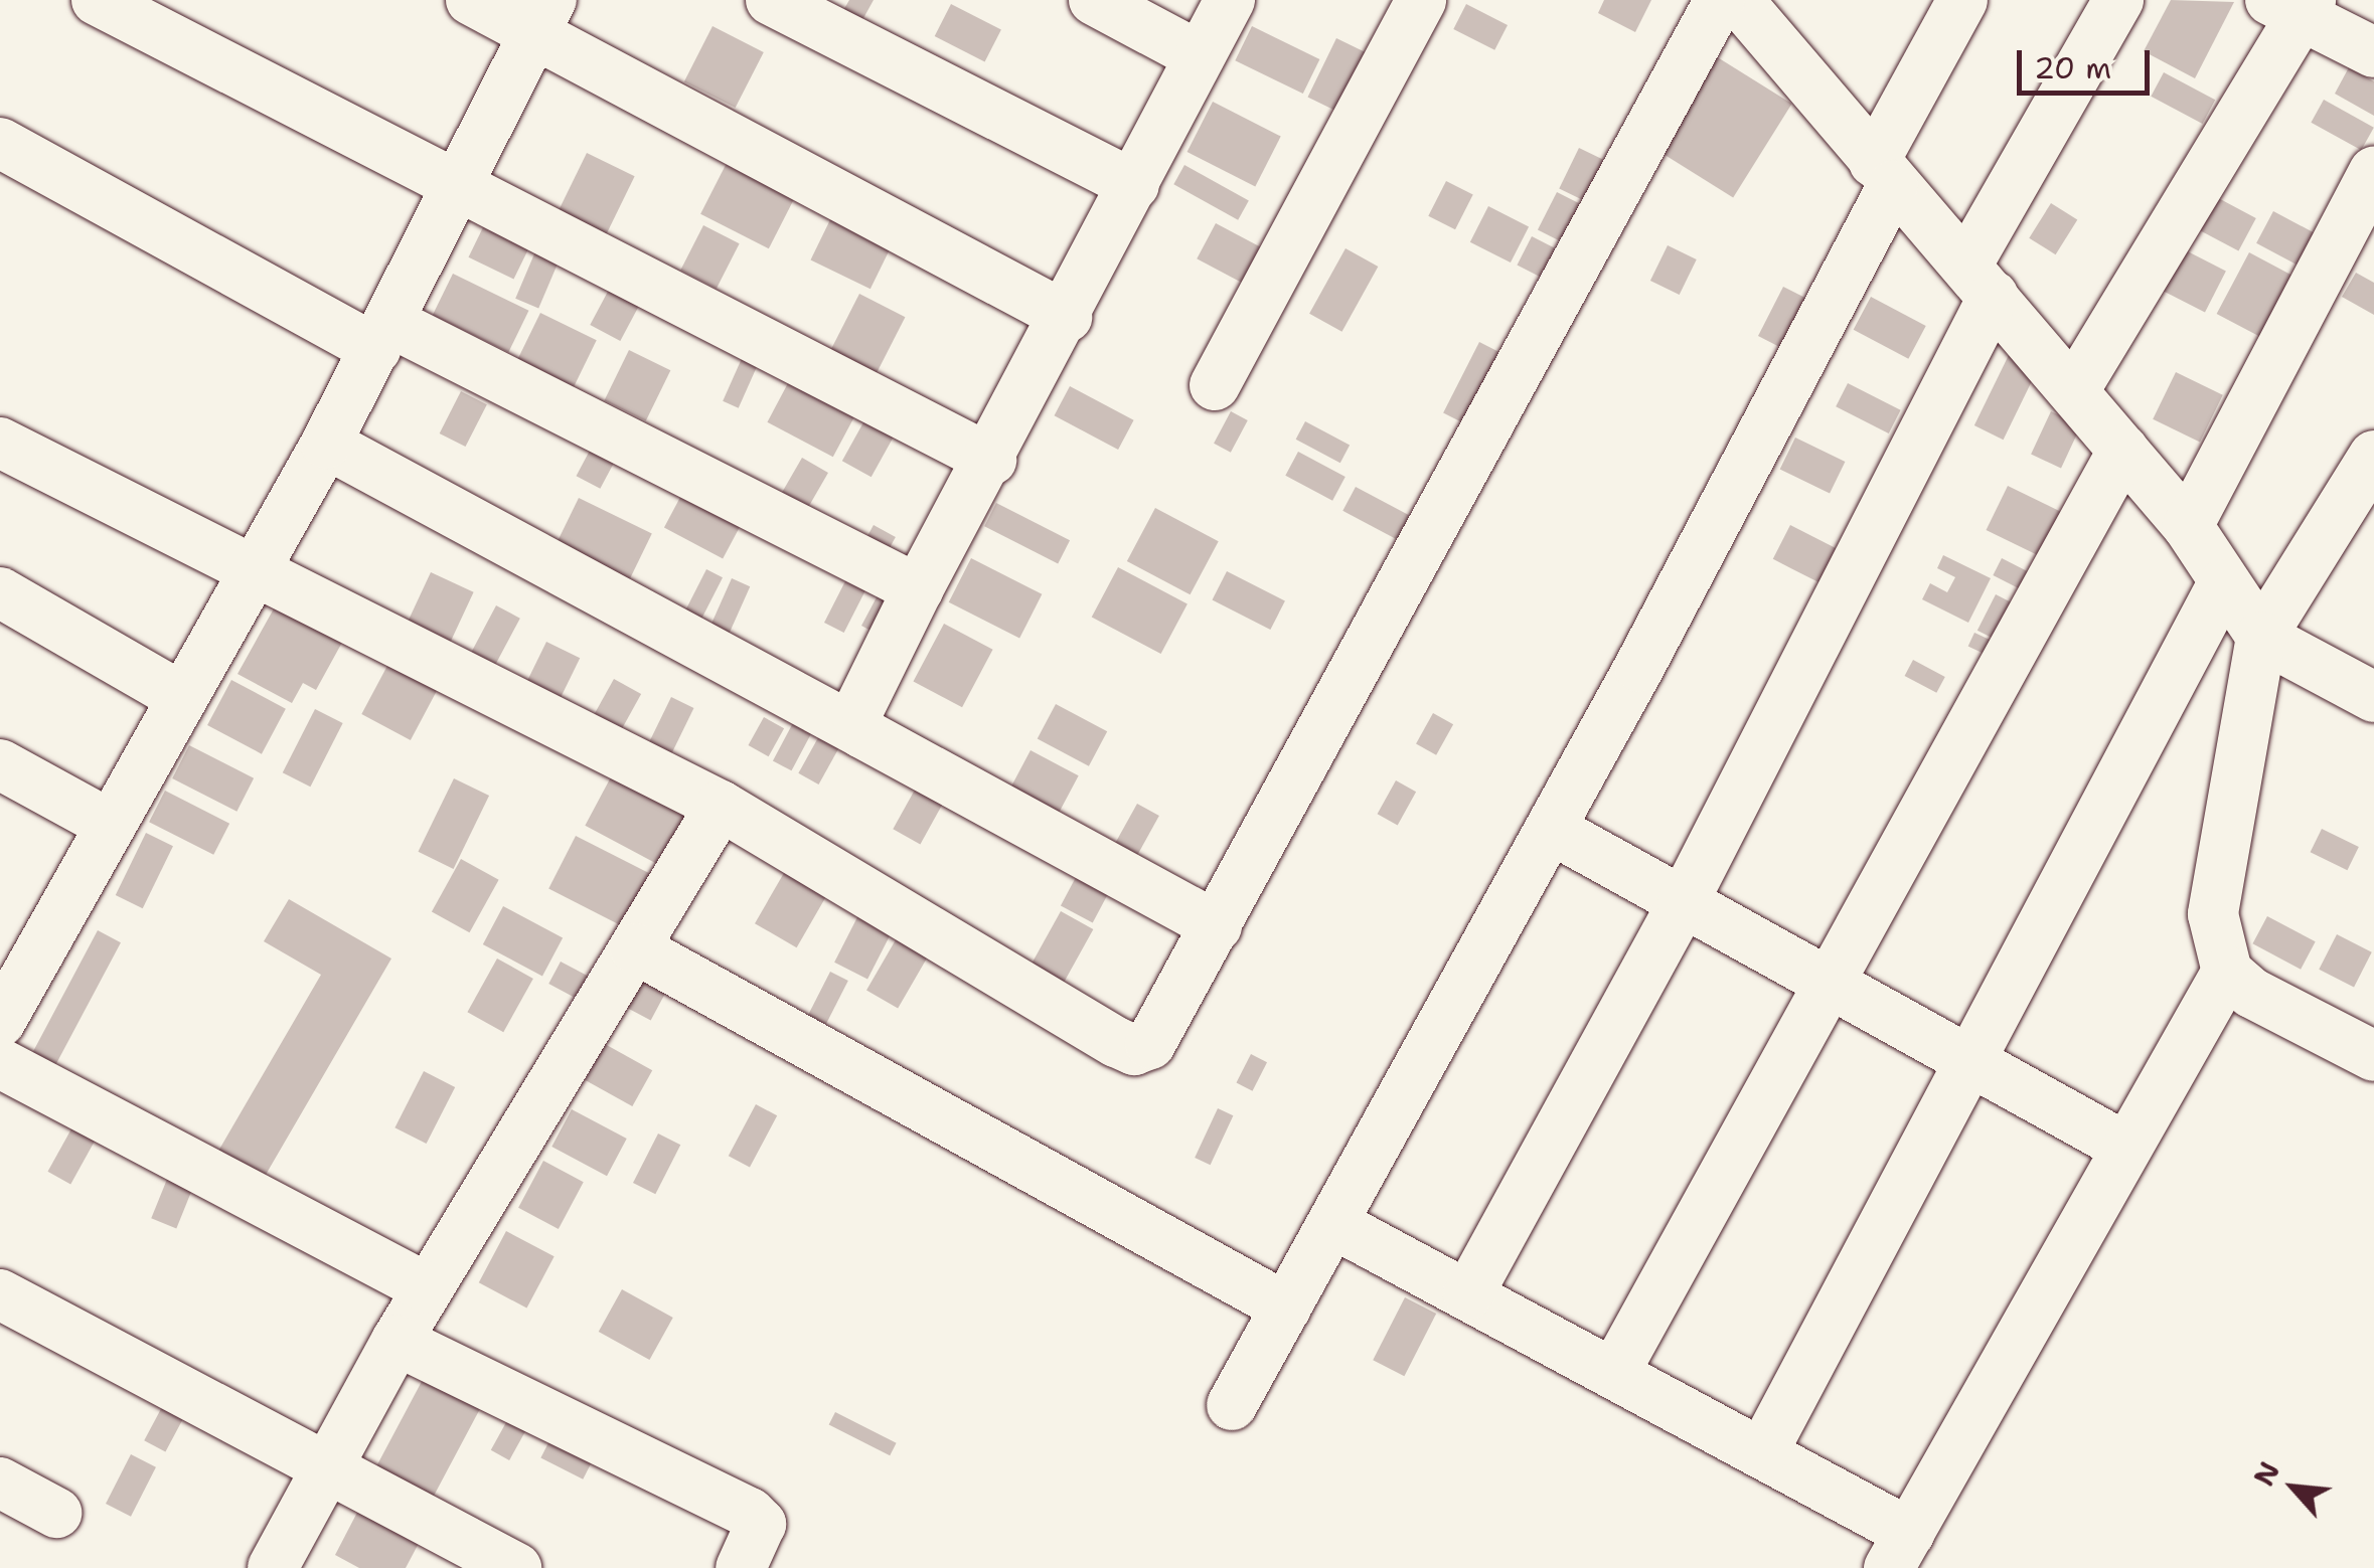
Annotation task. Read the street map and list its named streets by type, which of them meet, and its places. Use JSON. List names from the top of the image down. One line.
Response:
{"scale_bar":"20 m","north":"top left"}
